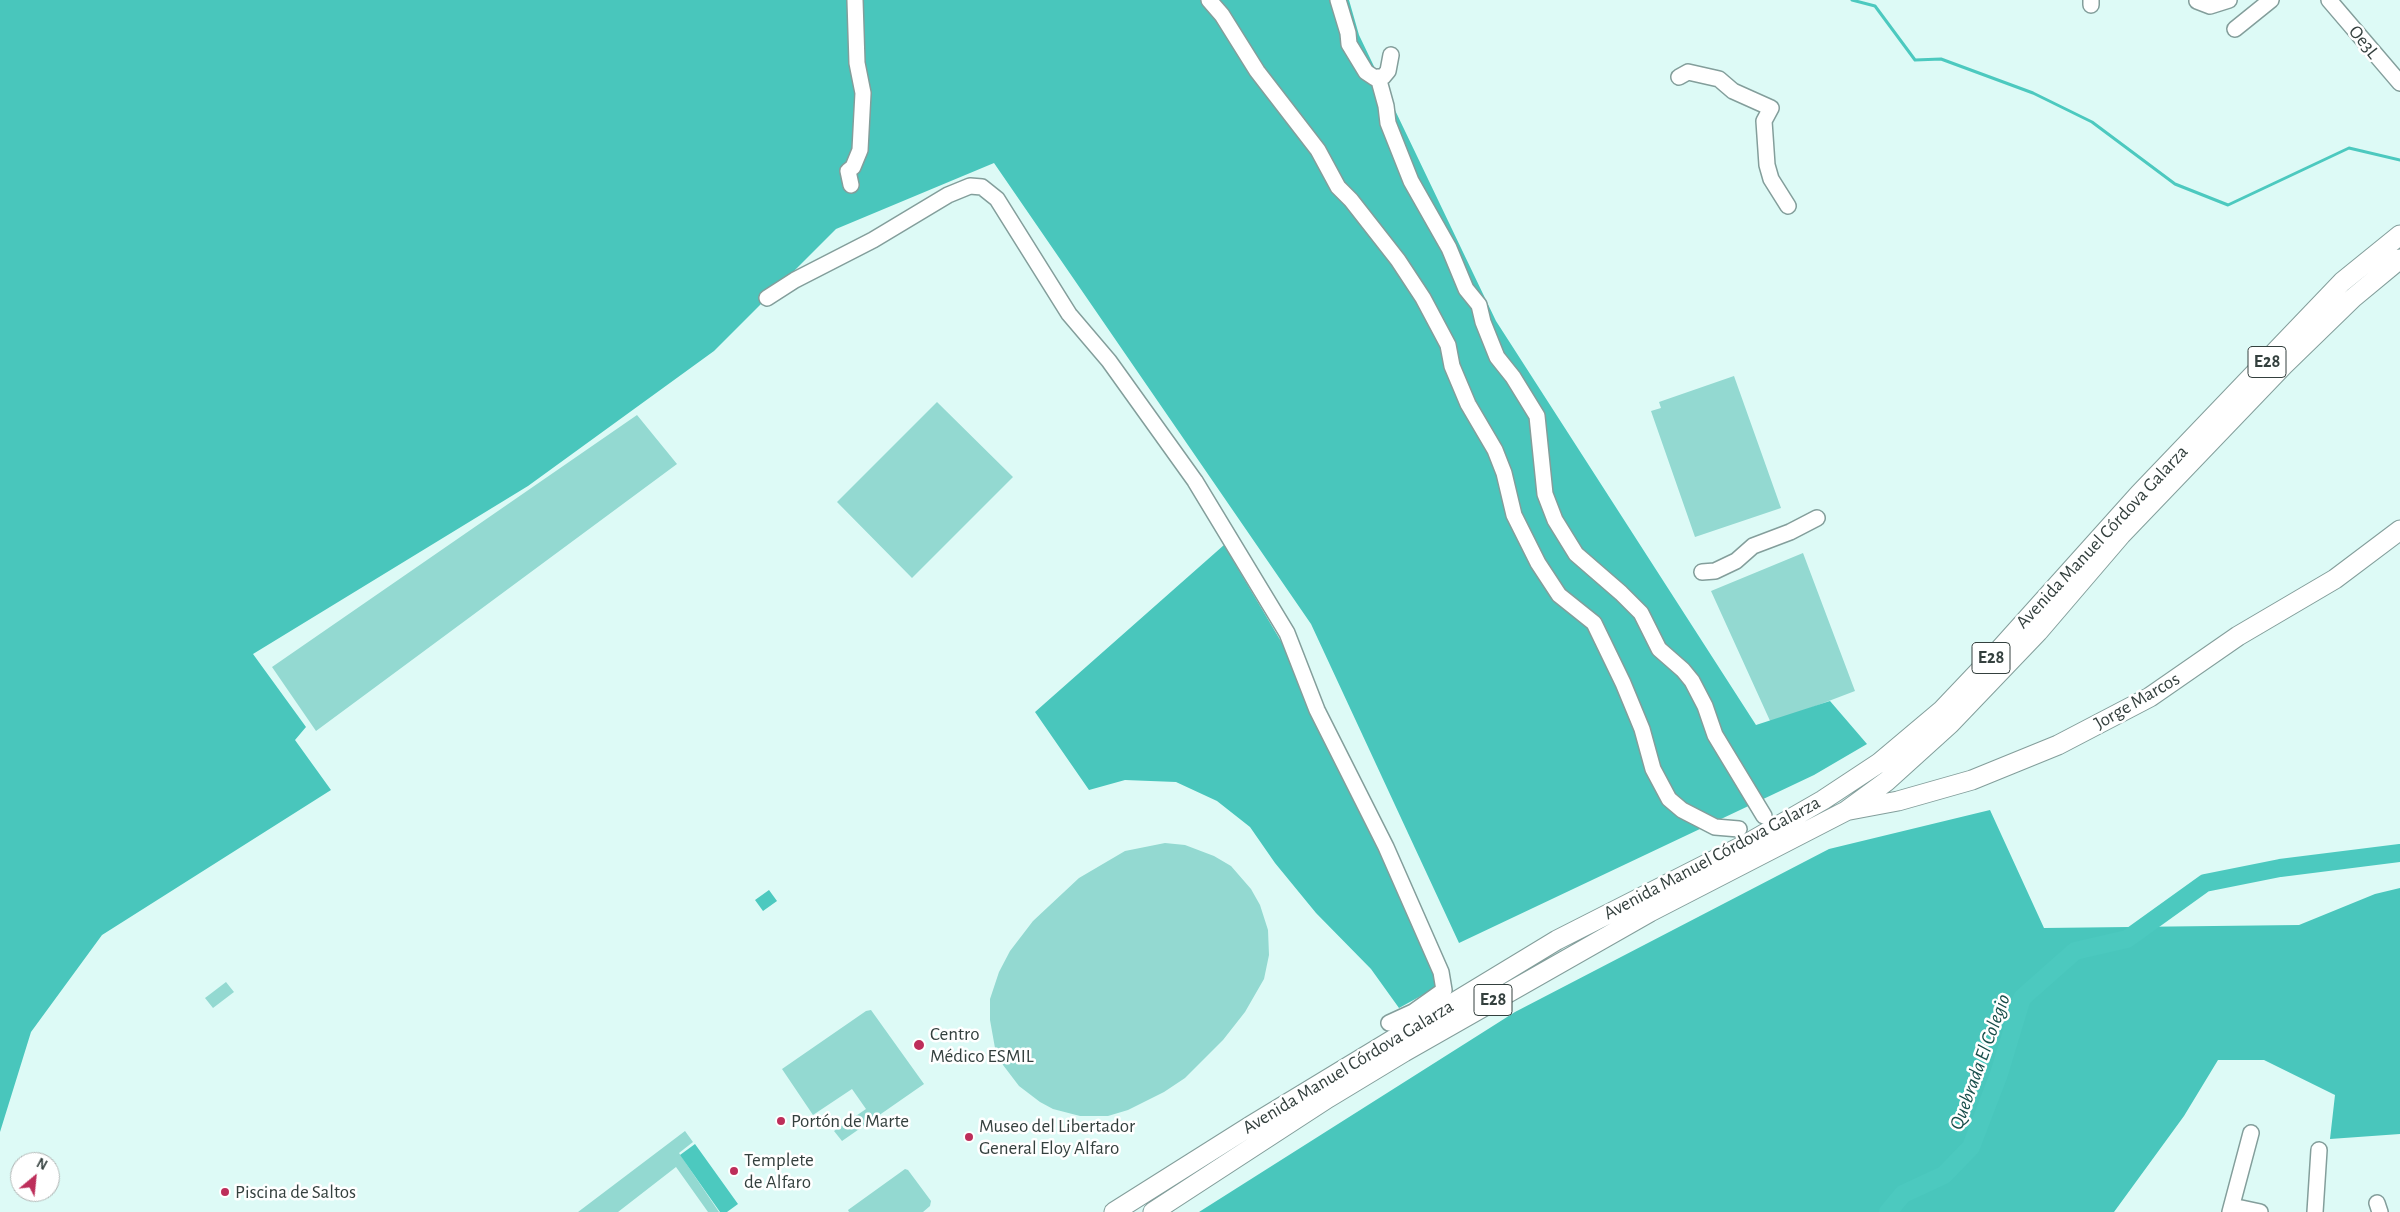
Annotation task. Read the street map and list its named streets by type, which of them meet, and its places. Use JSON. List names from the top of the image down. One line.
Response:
{"streets":{"main road":["E28","Avenida Manuel Córdova Galarza","Jorge Marcos"],"street":["Oe3L"]},"crossings":[["Avenida Manuel Córdova Galarza","Jorge Marcos"]],"water":["Quebrada El Colegio"],"places":["Centro Médico ESMIL","Portón de Marte","Museo del Libertador General Eloy Alfaro","Templete de Alfaro","Piscina de Saltos"],"north":"top right"}
